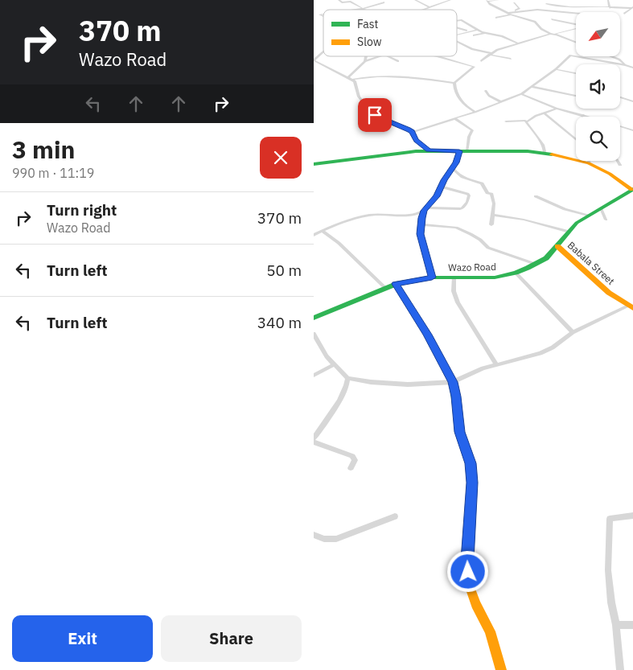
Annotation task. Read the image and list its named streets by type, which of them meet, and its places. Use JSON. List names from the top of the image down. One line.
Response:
{"streets":{"street":["Babala Street","Wazo Road"]},"crossings":[["Babala Street","Wazo Road"]],"legend":["Fast","Slow"],"north":"bottom left","page":{"turn":["370 m","Wazo Road"],"heading":["3 min","990 m · 11:19"],"list":[{"name":"Turn right","note":"Wazo Road","value":"370 m"},{"name":"Turn left","value":"50 m"},{"name":"Turn left","value":"340 m"}],"buttons":["Exit","Share"]}}
